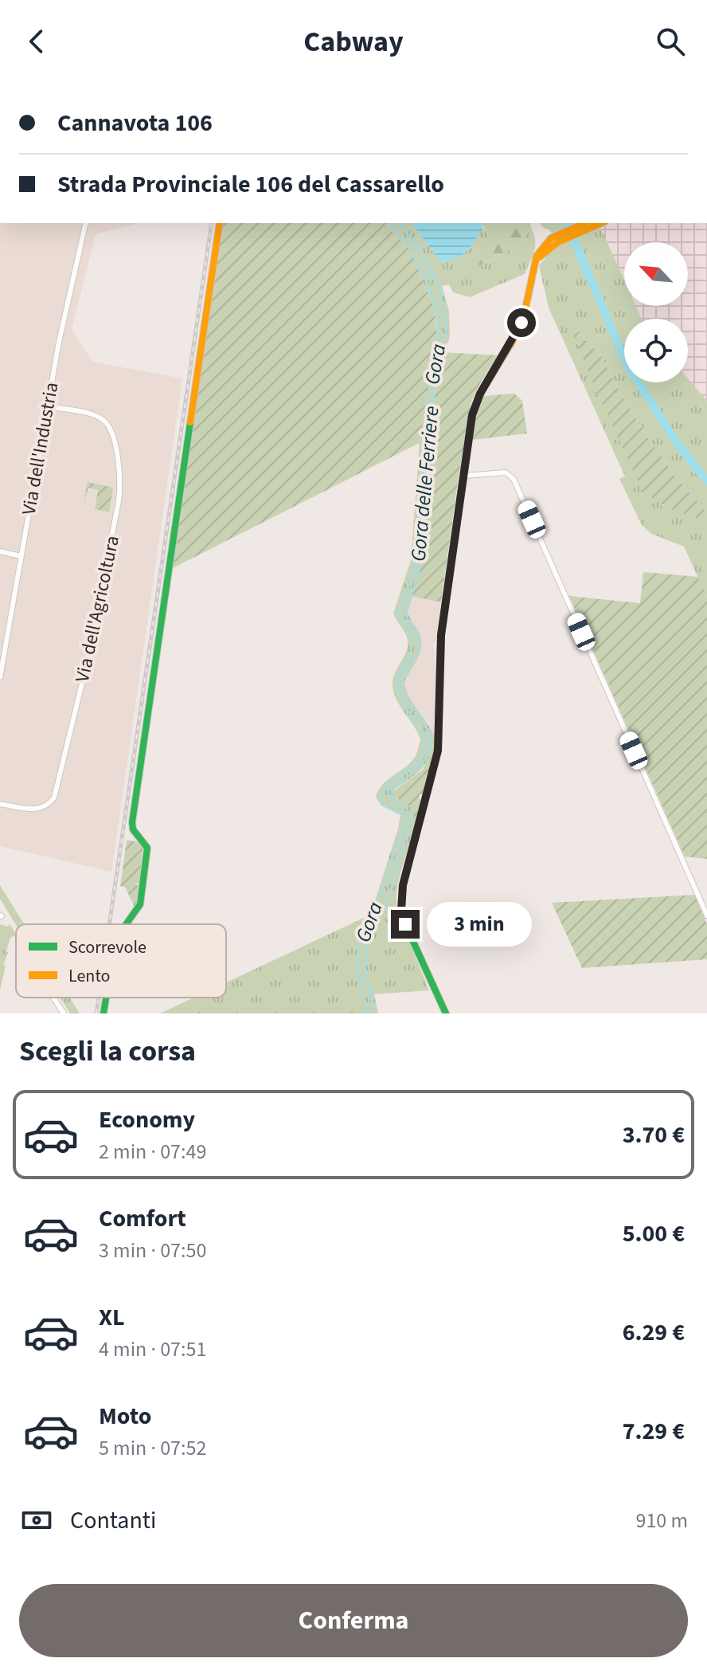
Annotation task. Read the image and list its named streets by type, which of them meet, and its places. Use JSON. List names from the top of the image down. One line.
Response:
{"streets":{"street":["Via dell'Industria","Via dell'Agricoltura"]},"crossings":[["Via dell'Industria","Via dell'Agricoltura"]],"water":["Gora","Gora delle Ferriere"],"legend":["Scorrevole","Lento"],"north":"top left","page":{"header":"Cabway","banner":["Cannavota 106","Strada Provinciale 106 del Cassarello"],"bubble":"3 min","heading":"Scegli la corsa","list":[{"name":"Economy","note":"2 min · 07:49","value":"3.70 €"},{"name":"Comfort","note":"3 min · 07:50","value":"5.00 €"},{"name":"XL","note":"4 min · 07:51","value":"6.29 €"},{"name":"Moto","note":"5 min · 07:52","value":"7.29 €"}],"pay":["Contanti","910 m"],"buttons":"Conferma"}}
